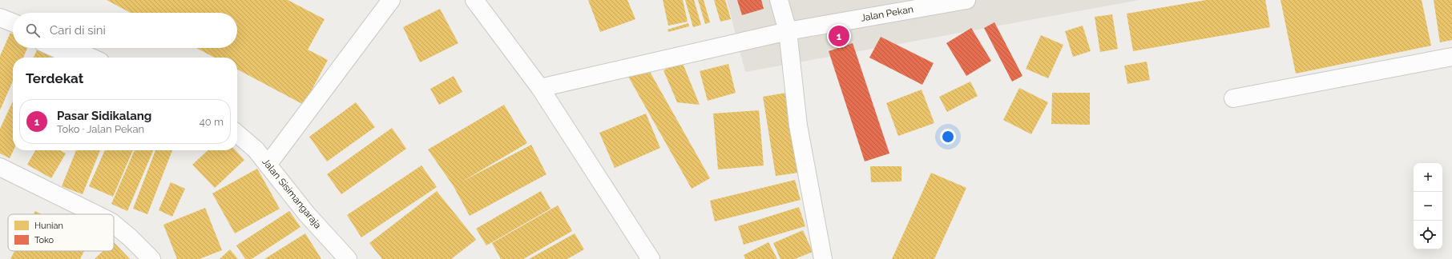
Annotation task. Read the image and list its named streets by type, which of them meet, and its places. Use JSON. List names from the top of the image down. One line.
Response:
{"streets":{"main road":["Jalan Pekan","Jalan Sisimangaraja"]},"legend":["Hunian","Toko"],"page":{"search":"Cari di sini","pins":"1","heading":"Terdekat","list":[{"mark":"1","name":"Pasar Sidikalang","note":"Toko · Jalan Pekan","value":"40 m"}],"map_buttons":["+","−"]}}
